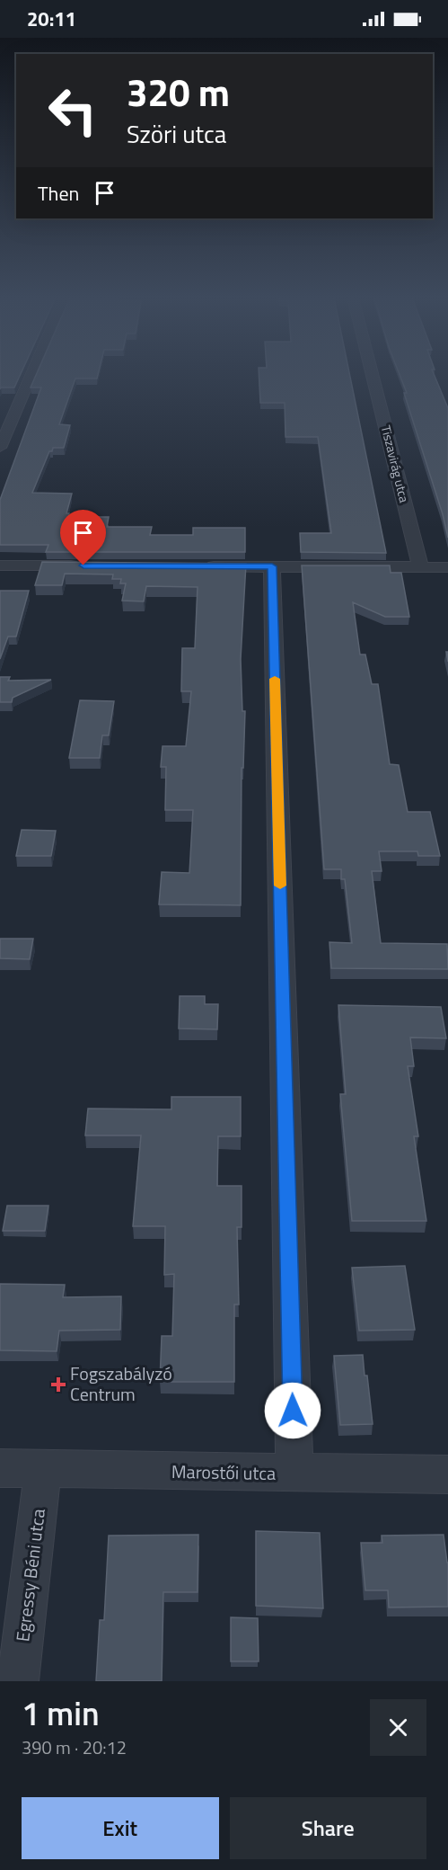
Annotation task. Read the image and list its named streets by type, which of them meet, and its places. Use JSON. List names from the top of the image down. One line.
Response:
{"streets":{"street":["Tiszavirág utca","Marostői utca","Egressy Béni utca"]},"crossings":[["Marostői utca","Egressy Béni utca"]],"places":{"health":["Fogszabályzó Centrum"]},"page":{"status":"20:11","turn":["320 m","Szöri utca"],"then":"Then","heading":["1 min","390 m · 20:12"],"buttons":["Exit","Share"]}}
